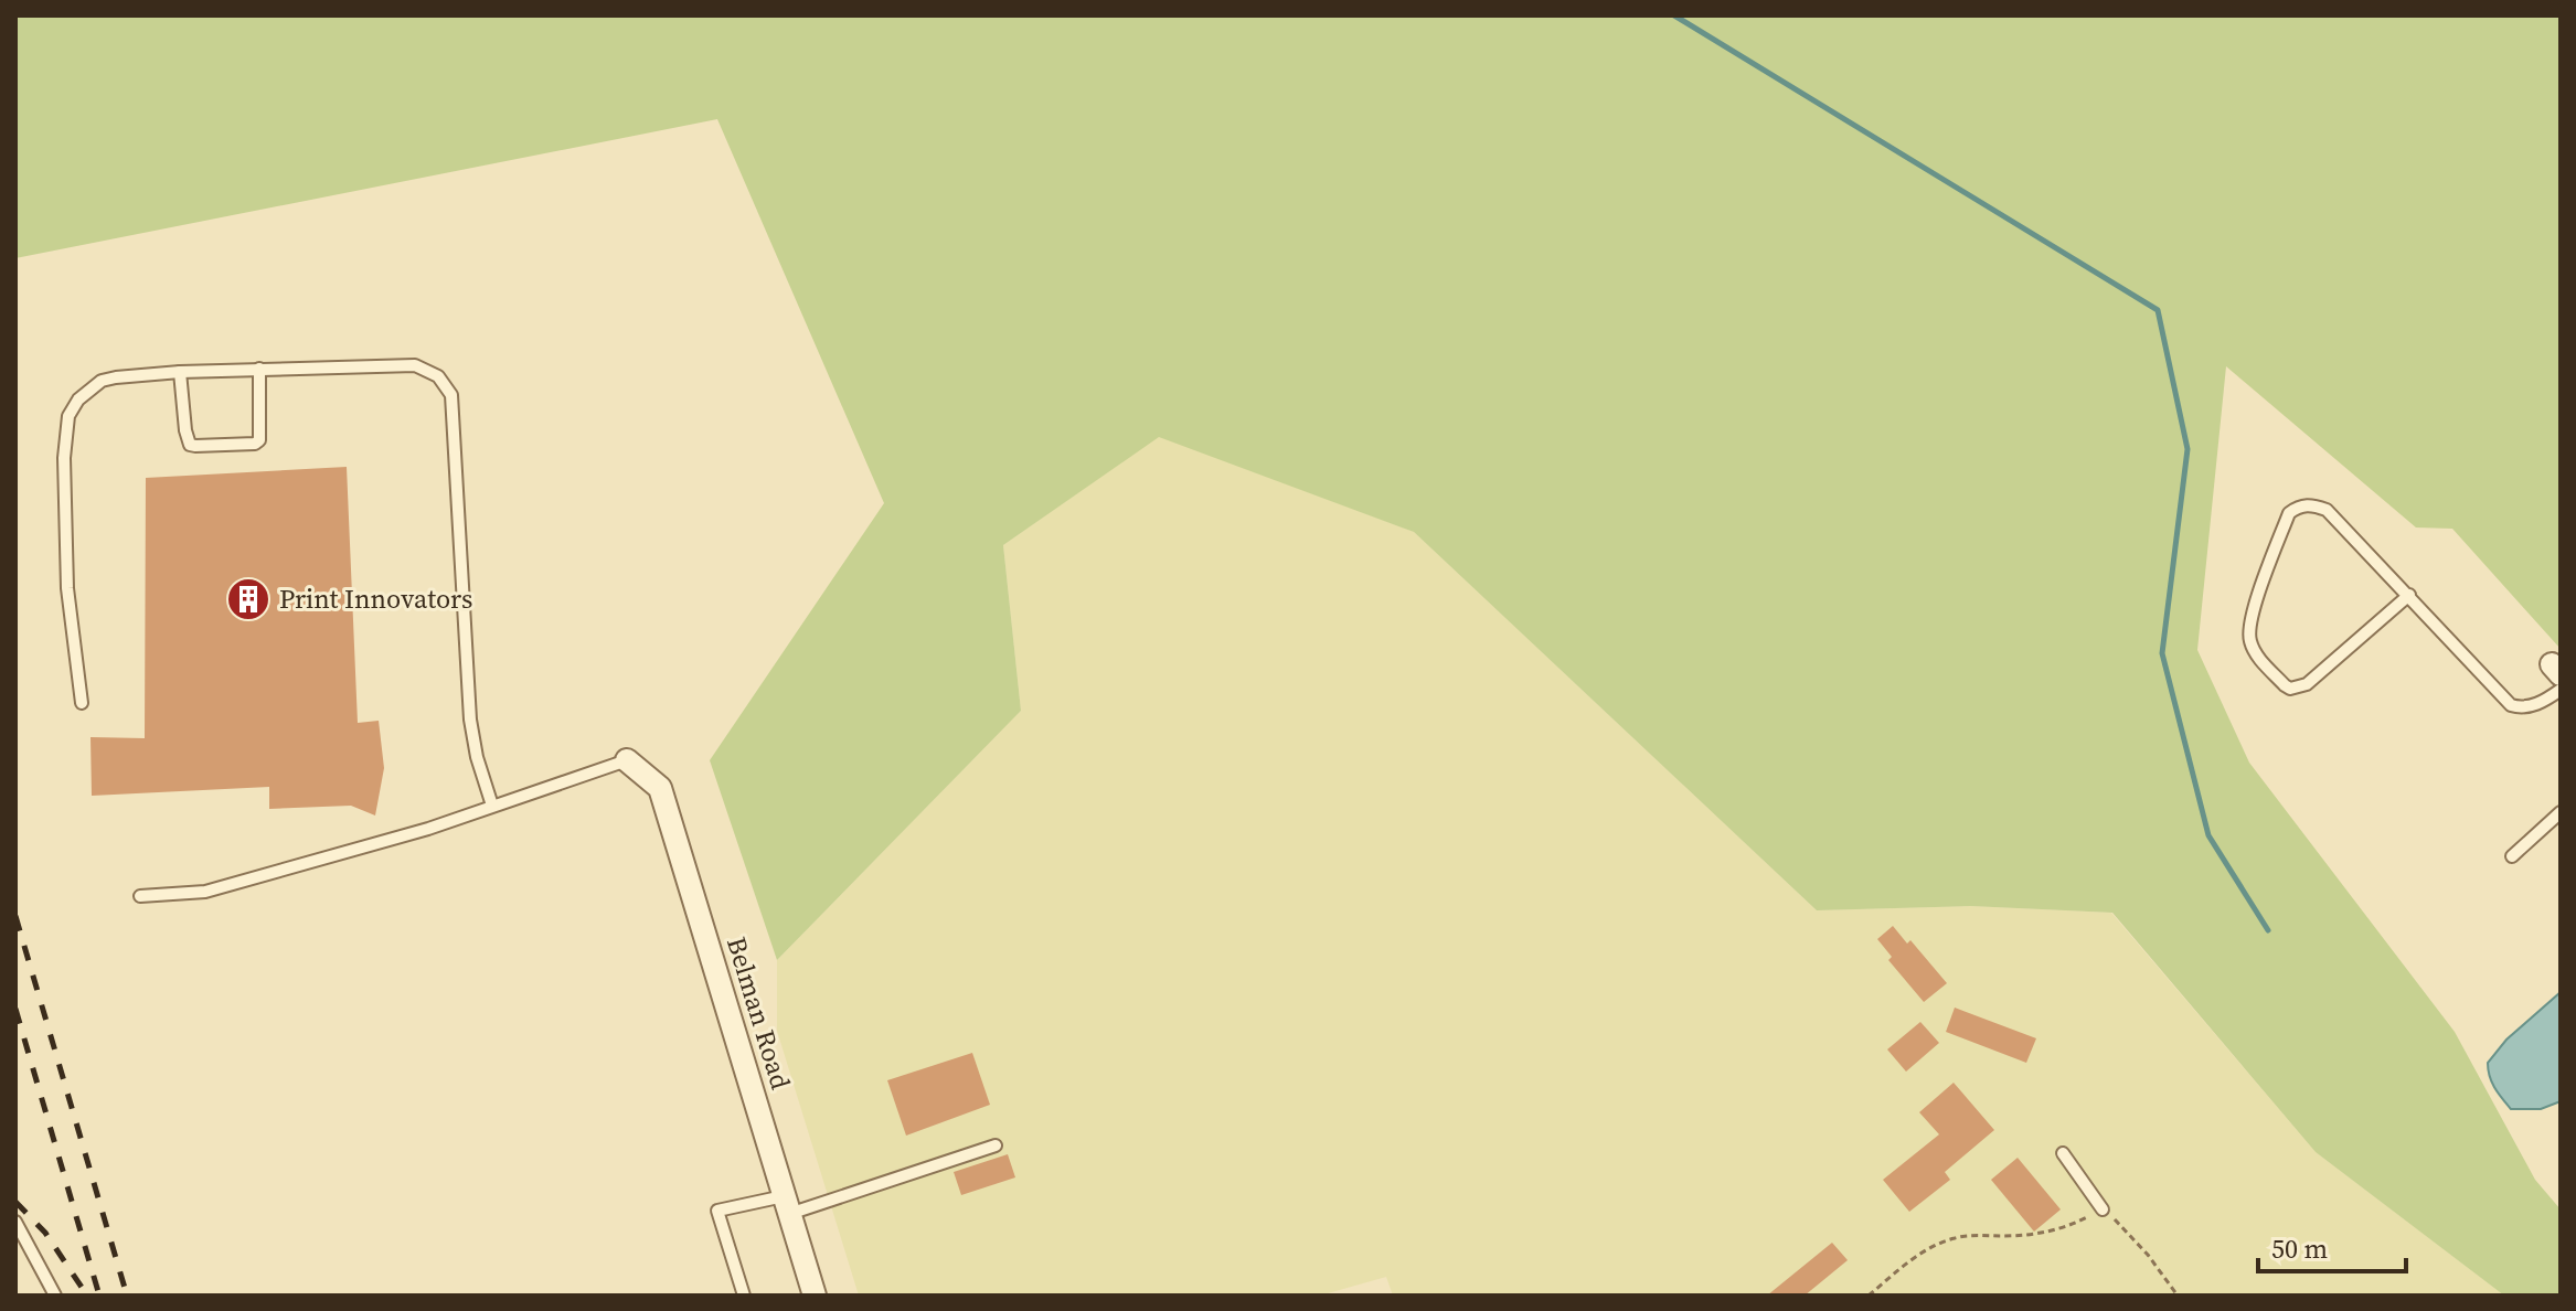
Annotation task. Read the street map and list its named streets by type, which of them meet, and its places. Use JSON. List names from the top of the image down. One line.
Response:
{"streets":{"street":["Belman Road"]},"places":{"building":["Print Innovators"]},"scale_bar":"50 m"}
